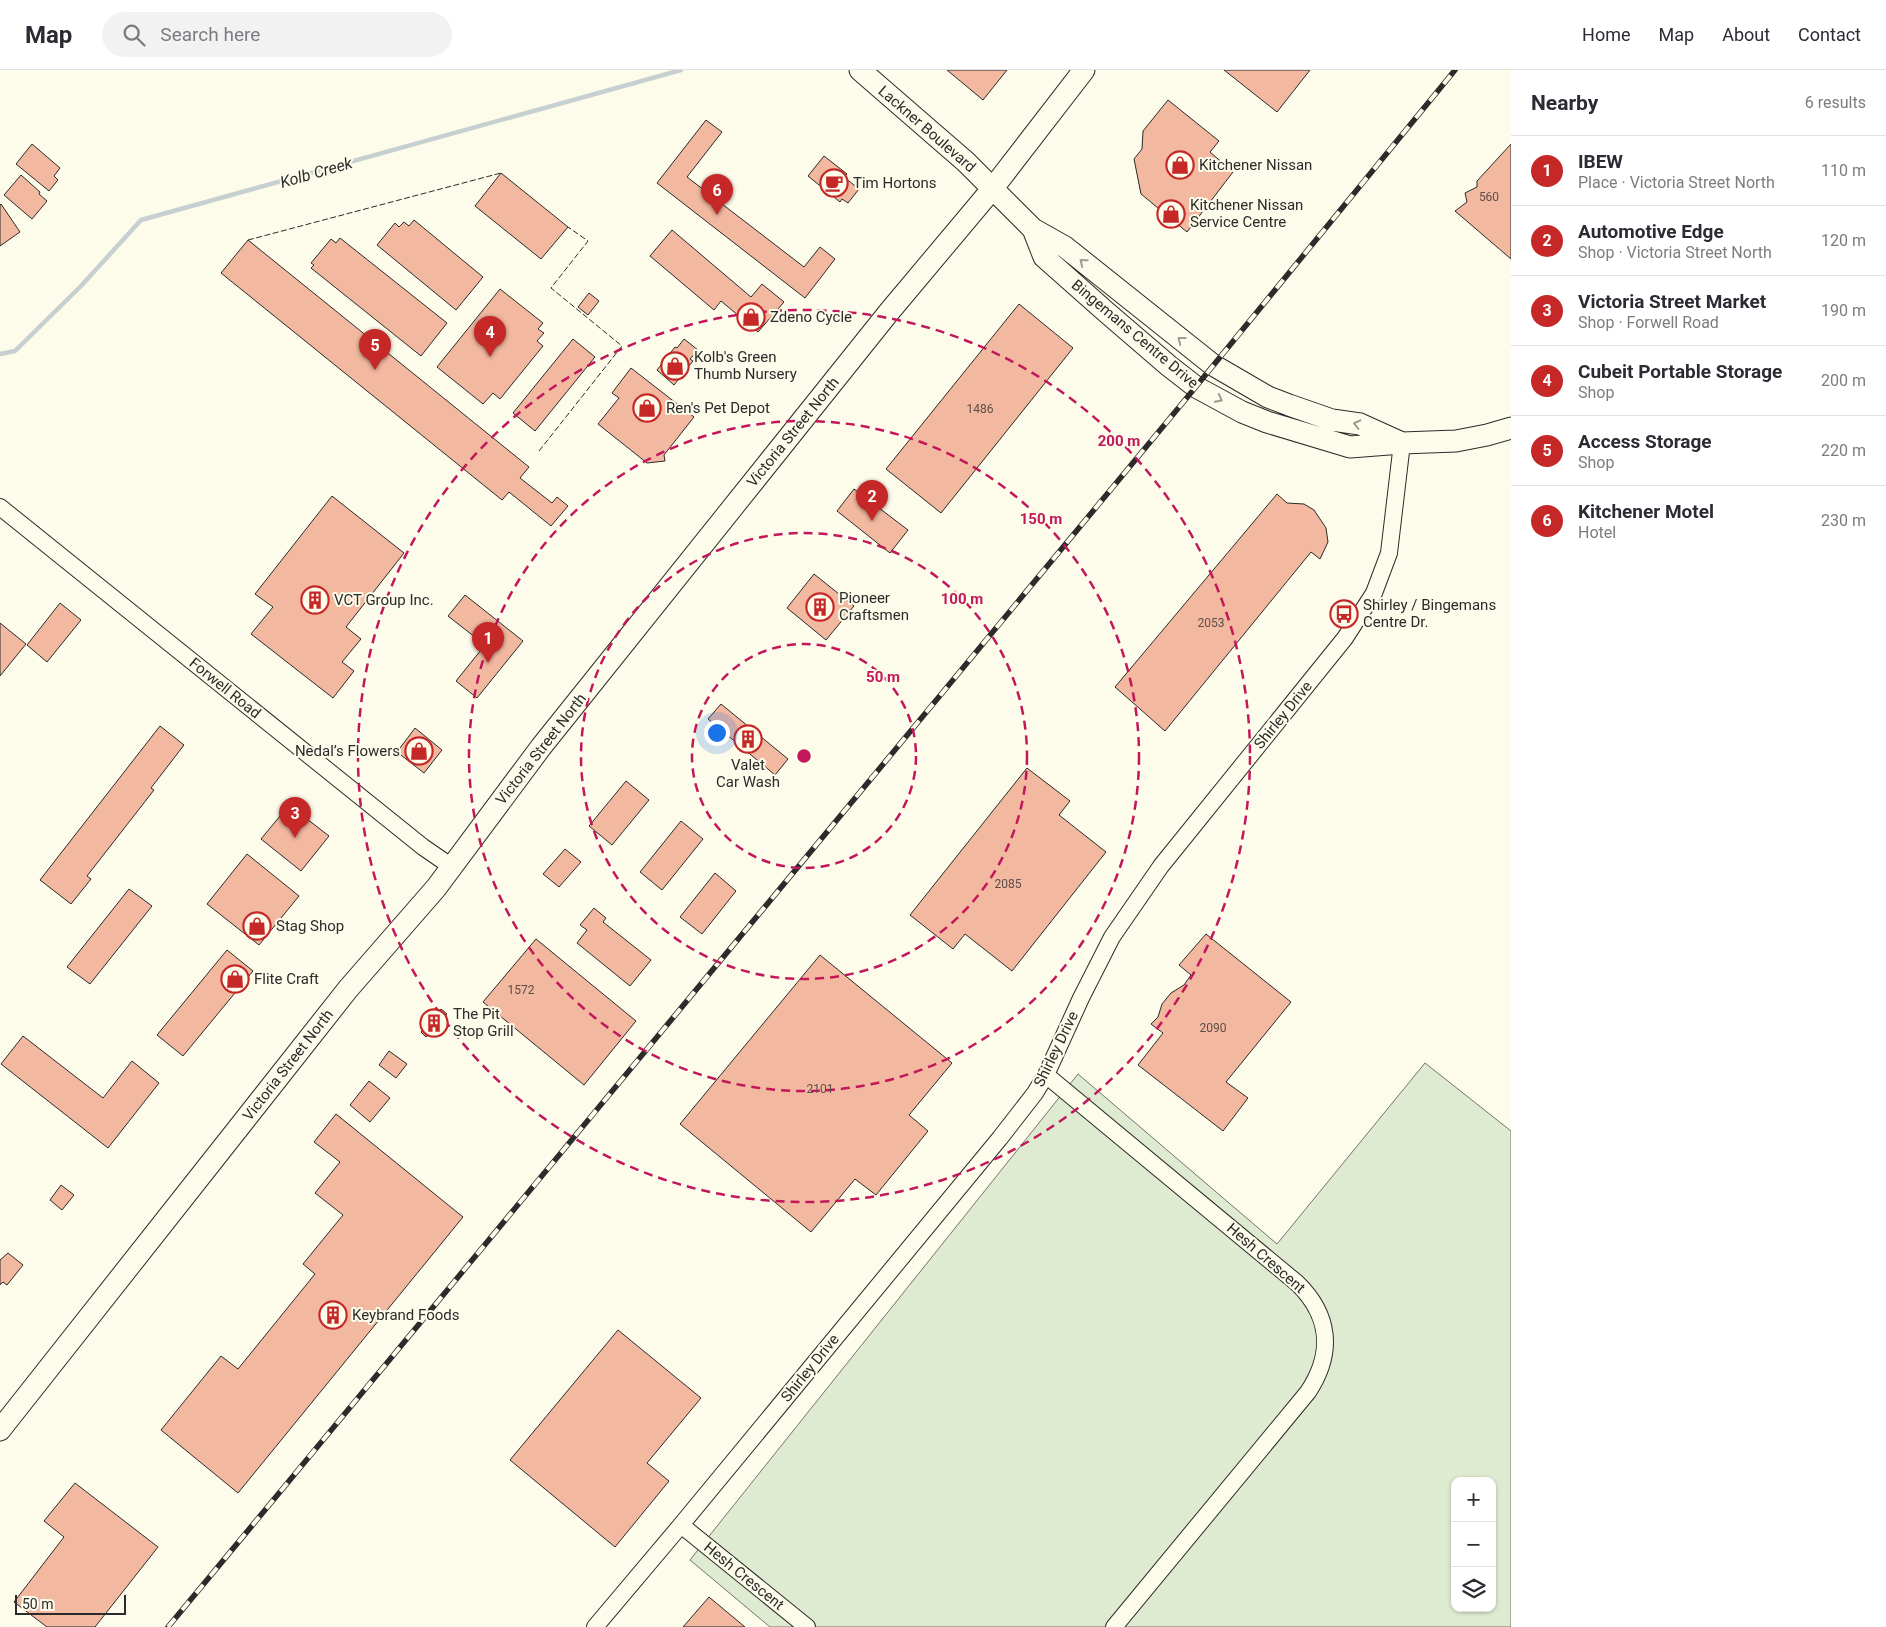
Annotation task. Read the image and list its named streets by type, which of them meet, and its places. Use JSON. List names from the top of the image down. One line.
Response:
{"streets":{"main road":["Lackner Boulevard","Bingemans Centre Drive","Victoria Street North"],"street":["Forwell Road","Shirley Drive","Hesh Crescent"]},"crossings":[["Lackner Boulevard","Bingemans Centre Drive"],["Lackner Boulevard","Victoria Street North"],["Bingemans Centre Drive","Victoria Street North"],["Bingemans Centre Drive","Shirley Drive"],["Victoria Street North","Forwell Road"],["Shirley Drive","Hesh Crescent"]],"water":["Kolb Creek"],"places":{"shop":["Kitchener Nissan","Kitchener Nissan Service Centre","Zdeno Cycle","Kolb's Green Thumb Nursery","Ren's Pet Depot","Nedal’s Flowers","Stag Shop","Flite Craft"],"cafe":["Tim Hortons"],"building":["VCT Group Inc.","Pioneer Craftsmen","Valet Car Wash","The Pit Stop Grill","Keybrand Foods"],"bus stop":["Shirley / Bingemans Centre Dr."]},"house_numbers":["560","1486","2053","2085","1572","2090","2101"],"scale_bar":"50 m","page":{"header":"Map","search":"Search here","nav":["Home","Map","About","Contact"],"heading":["Nearby","6 results"],"list":[{"mark":"1","name":"IBEW","note":"Place · Victoria Street North","value":"110 m"},{"mark":"2","name":"Automotive Edge","note":"Shop · Victoria Street North","value":"120 m"},{"mark":"3","name":"Victoria Street Market","note":"Shop · Forwell Road","value":"190 m"},{"mark":"4","name":"Cubeit Portable Storage","note":"Shop","value":"200 m"},{"mark":"5","name":"Access Storage","note":"Shop","value":"220 m"},{"mark":"6","name":"Kitchener Motel","note":"Hotel","value":"230 m"}],"pins":["6","4","5","2","1","3"],"map_buttons":["+","−"],"scale":"50 m"},"rings":["200 m","150 m","100 m","50 m"]}
